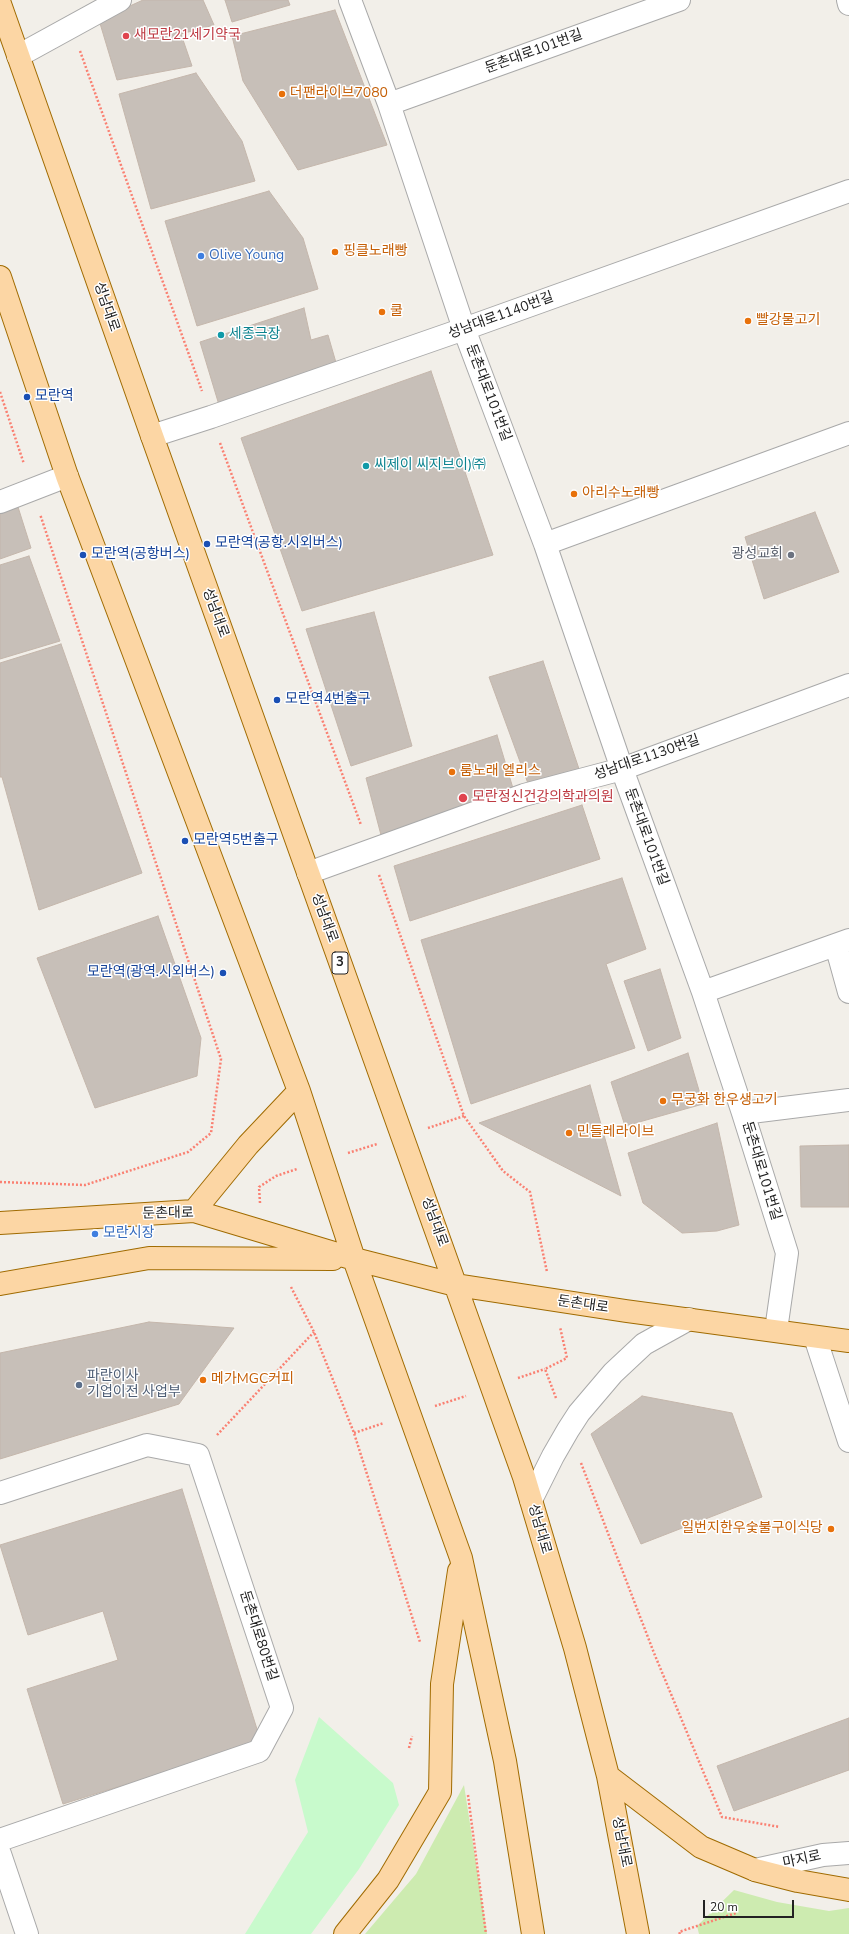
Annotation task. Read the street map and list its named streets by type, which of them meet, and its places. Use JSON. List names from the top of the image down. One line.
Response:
{"streets":{"main road":["성남대로","3","둔촌대로"],"street":["둔촌대로101번길","성남대로1140번길","성남대로1130번길","둔촌대로80번길","마지로"]},"crossings":[["둔촌대로101번길","성남대로1140번길"],["둔촌대로101번길","성남대로1130번길"],["둔촌대로101번길","둔촌대로"],["성남대로","성남대로1140번길"],["성남대로","성남대로1130번길"],["성남대로","둔촌대로"]],"places":["새모란21세기약국","더팬라이브7080","핑클노래빵","Olive Young","쿨","빨강물고기","세종극장","모란역","씨제이 씨지브이)㈜","아리수노래빵","모란역(공항.시외버스)","모란역(공항버스)","광성교회","모란역4번출구","룸노래 엘리스","모란정신건강의학과의원","모란역5번출구","모란역(광역.시외버스)","무궁화 한우생고기","민들레라이브","모란시장","메가MGC커피","파란이사 기업이전 사업부","일번지한우숯불구이식당"],"scale_bar":"20 m"}
